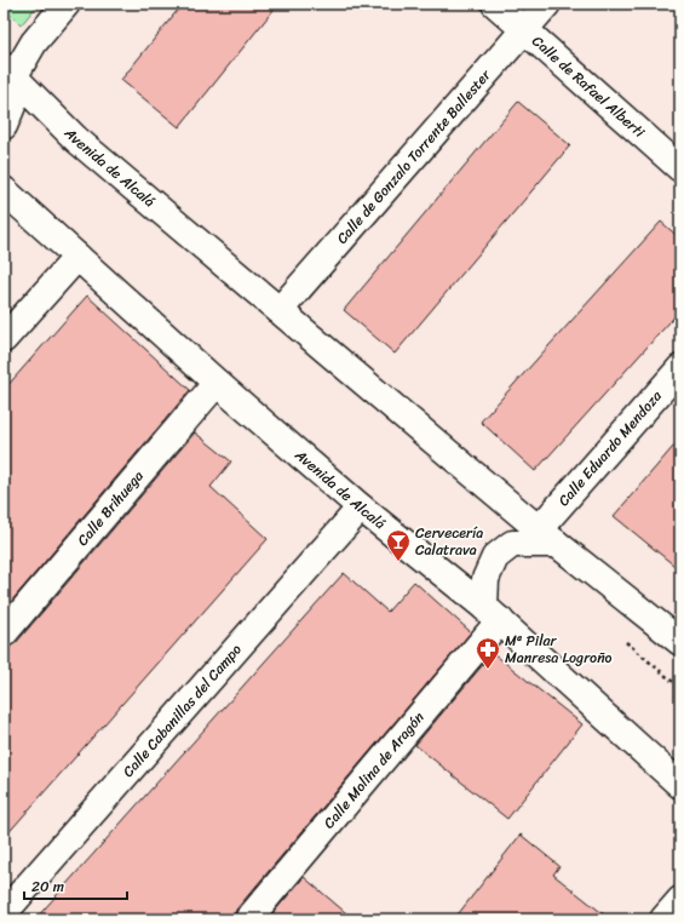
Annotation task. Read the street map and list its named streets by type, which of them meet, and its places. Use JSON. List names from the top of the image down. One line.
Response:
{"streets":{"street":["Calle de Rafael Alberti","Calle de Gonzalo Torrente Ballester","Avenida de Alcalá","Calle Eduardo Mendoza","Calle Brihuega","Calle Cabanillas del Campo","Calle Molina de Aragón"]},"crossings":[["Calle de Rafael Alberti","Calle de Gonzalo Torrente Ballester"],["Calle de Gonzalo Torrente Ballester","Avenida de Alcalá"],["Avenida de Alcalá","Calle Eduardo Mendoza"],["Avenida de Alcalá","Calle Brihuega"],["Avenida de Alcalá","Calle Cabanillas del Campo"],["Avenida de Alcalá","Calle Molina de Aragón"]],"places":{"bar":["Cervecería Calatrava"],"pharmacy":["Mª Pilar Manresa Logroño"]},"scale_bar":"20 m"}
